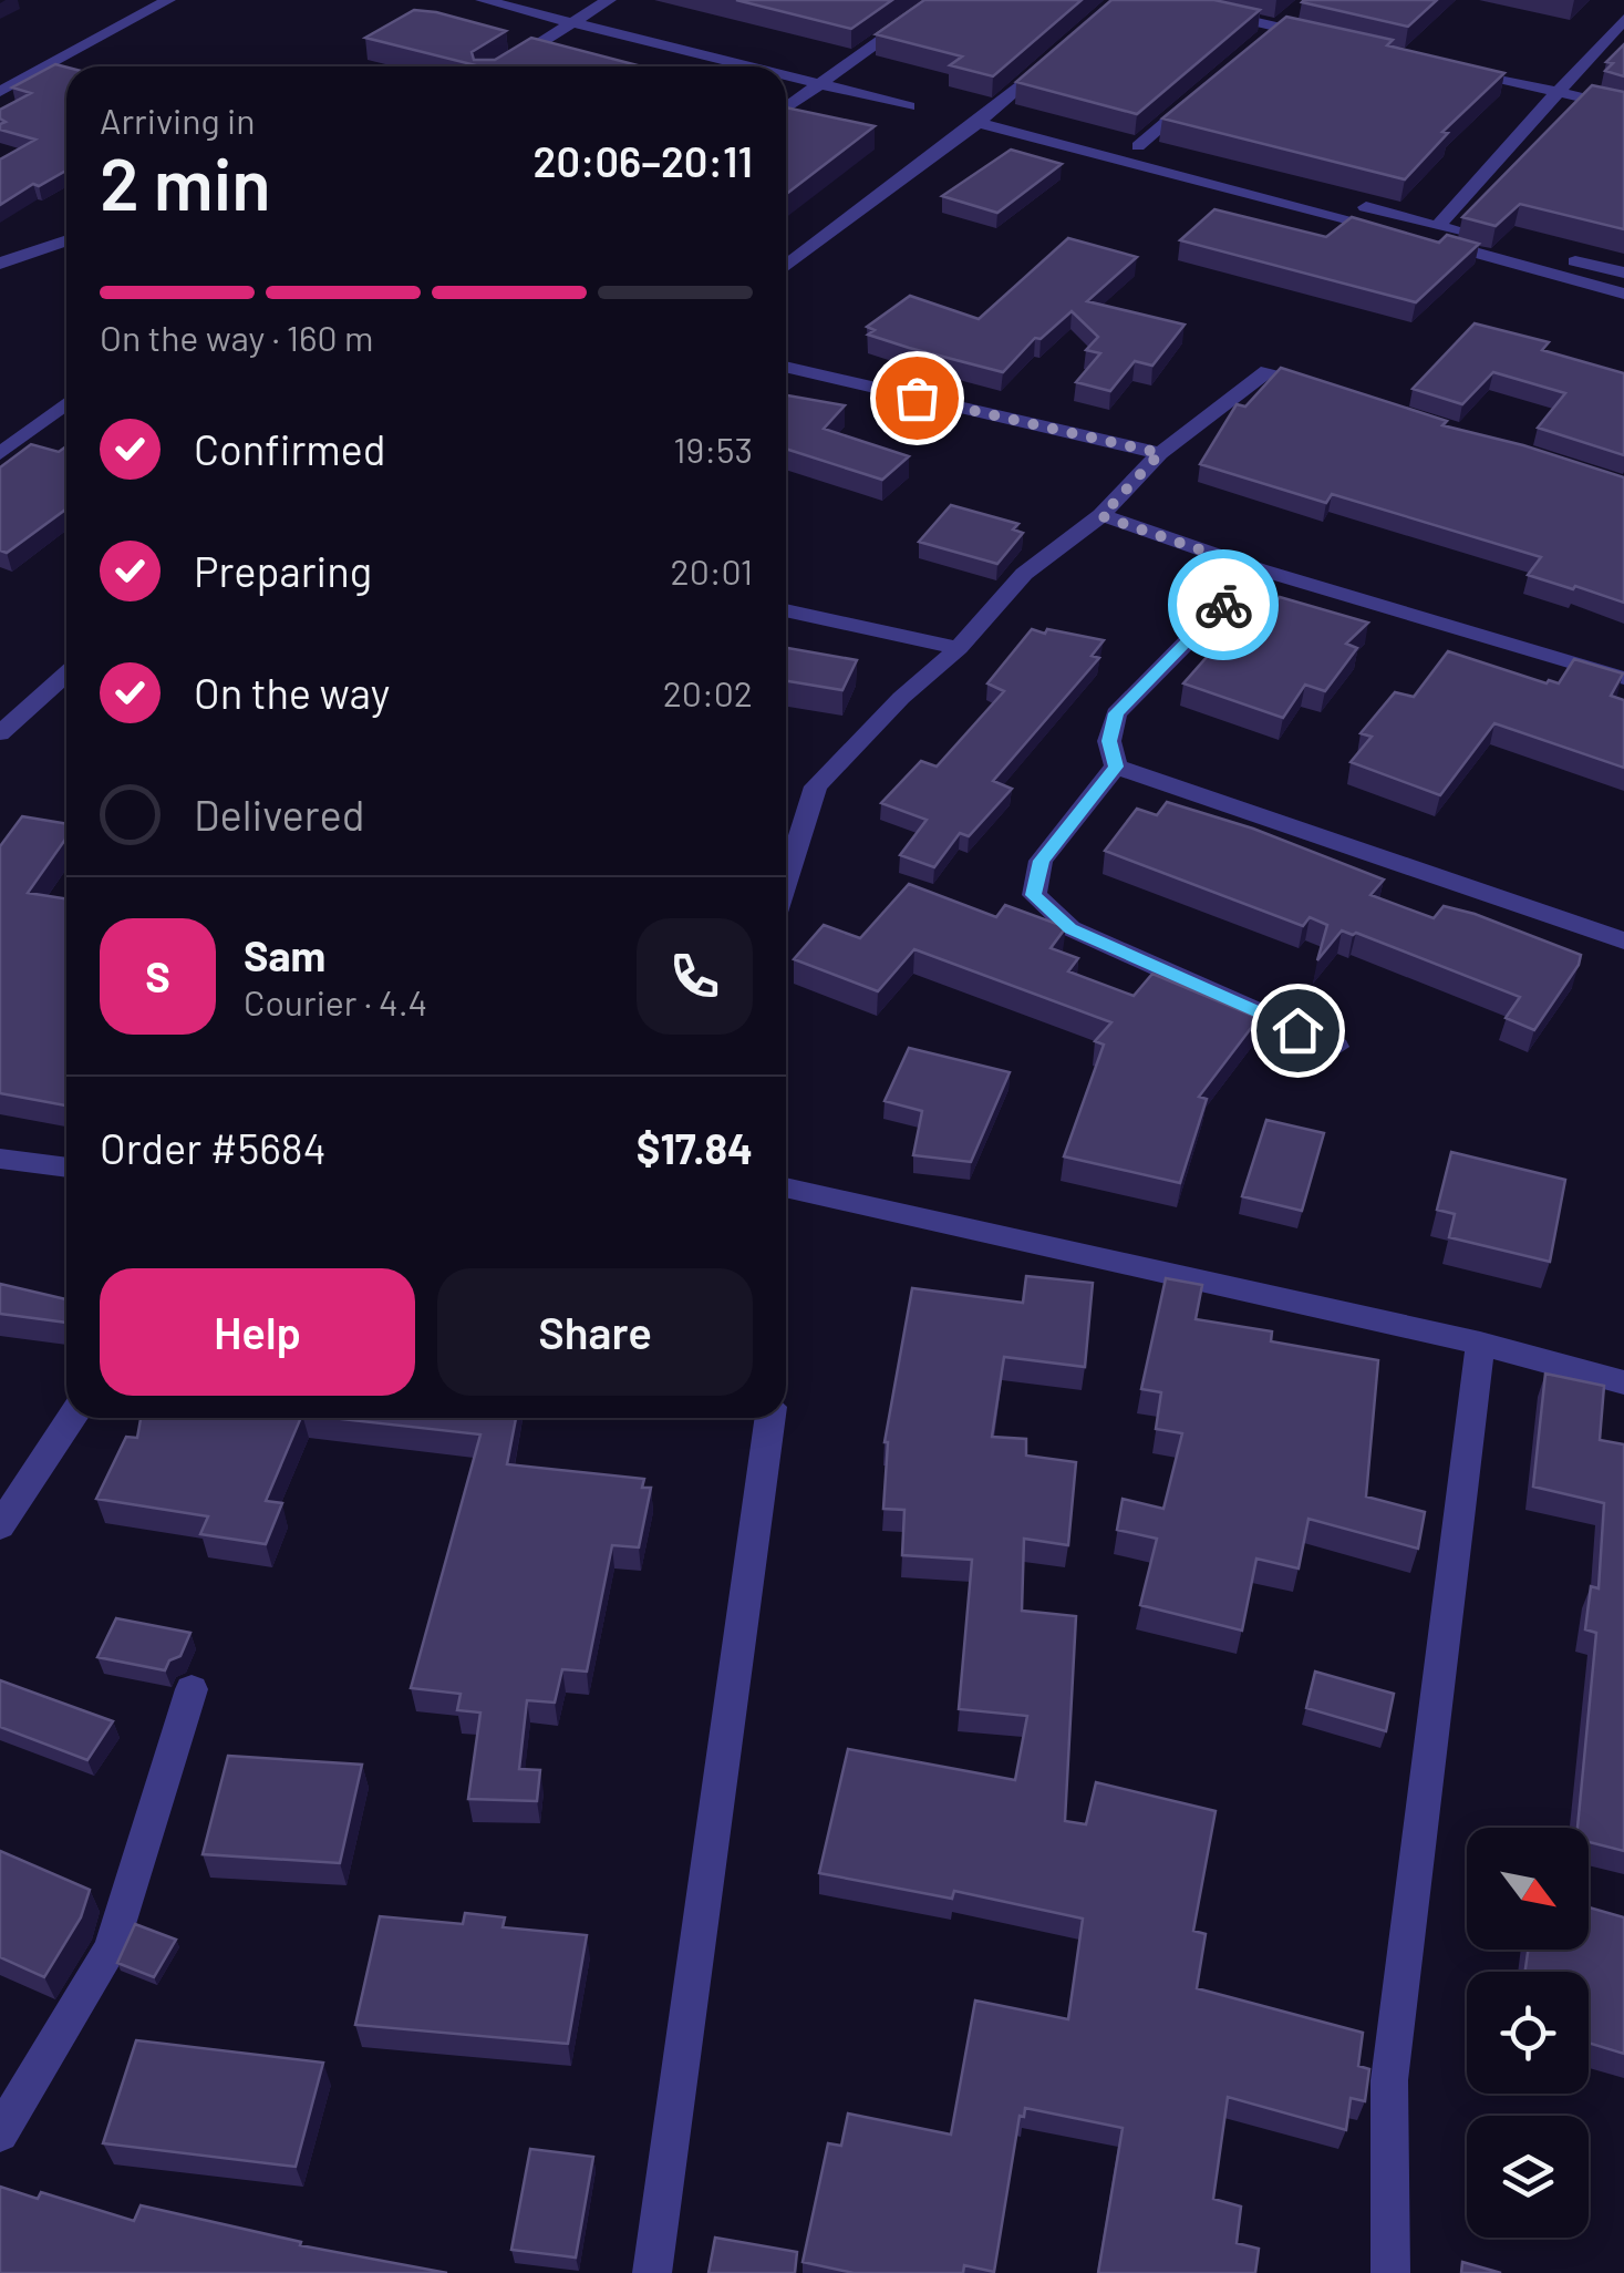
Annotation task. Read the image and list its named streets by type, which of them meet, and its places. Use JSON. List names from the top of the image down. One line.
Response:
{"north":"bottom right","page":{"heading":["2 min","Arriving in","20:06–20:11"],"panel":["Sam","Courier · 4.4","Order #5684","$17.84"],"bar":"On the way · 160 m","list":[["Confirmed","19:53"],["Preparing","20:01"],["On the way","20:02"],"Delivered"],"round":"S","buttons":["Help","Share"]}}
